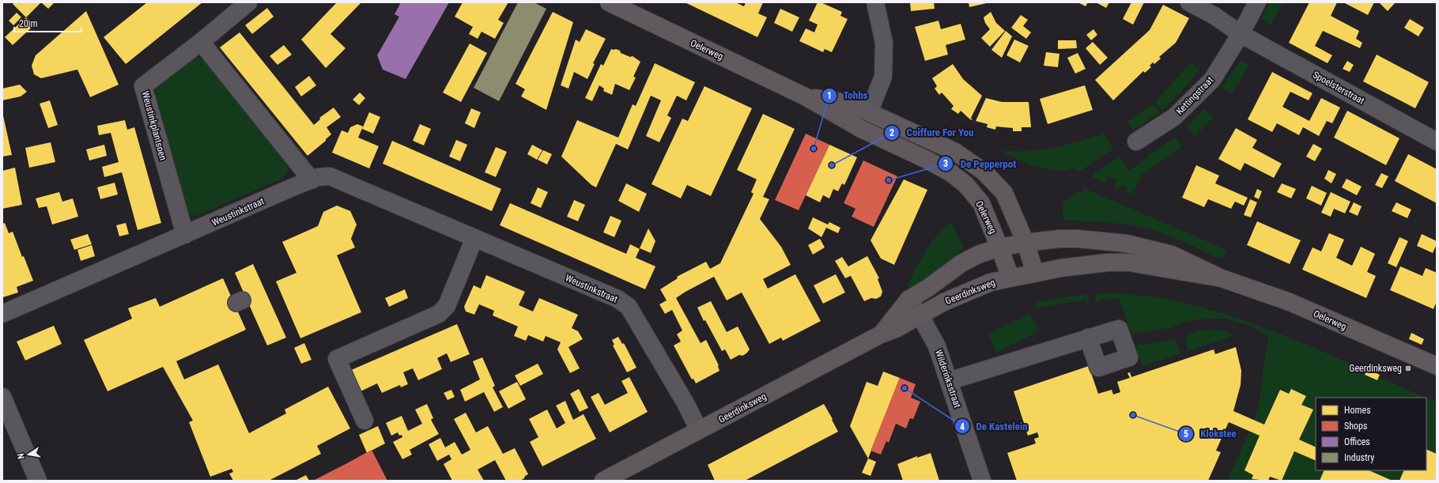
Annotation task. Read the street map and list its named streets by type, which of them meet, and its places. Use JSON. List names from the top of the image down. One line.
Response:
{"streets":{"main road":["Oelerweg","Geerdinksweg"],"street":["Spoelsterstraat","Kettingstraat","Weustinkplantsoen","Weustinkstraat","Wilderinksstraat"]},"crossings":[["Oelerweg","Geerdinksweg"],["Spoelsterstraat","Kettingstraat"],["Weustinkplantsoen","Weustinkstraat"],["Weustinkstraat","Geerdinksweg"],["Geerdinksweg","Wilderinksstraat"]],"places":{"other":["Tohbs","Coiffure For You","De Pepperpot","De Kastelein","Klokstee"],"transit":["Geerdinksweg"]},"legend":["Homes","Shops","Offices","Industry"],"scale_bar":"20 m","north":"left"}
